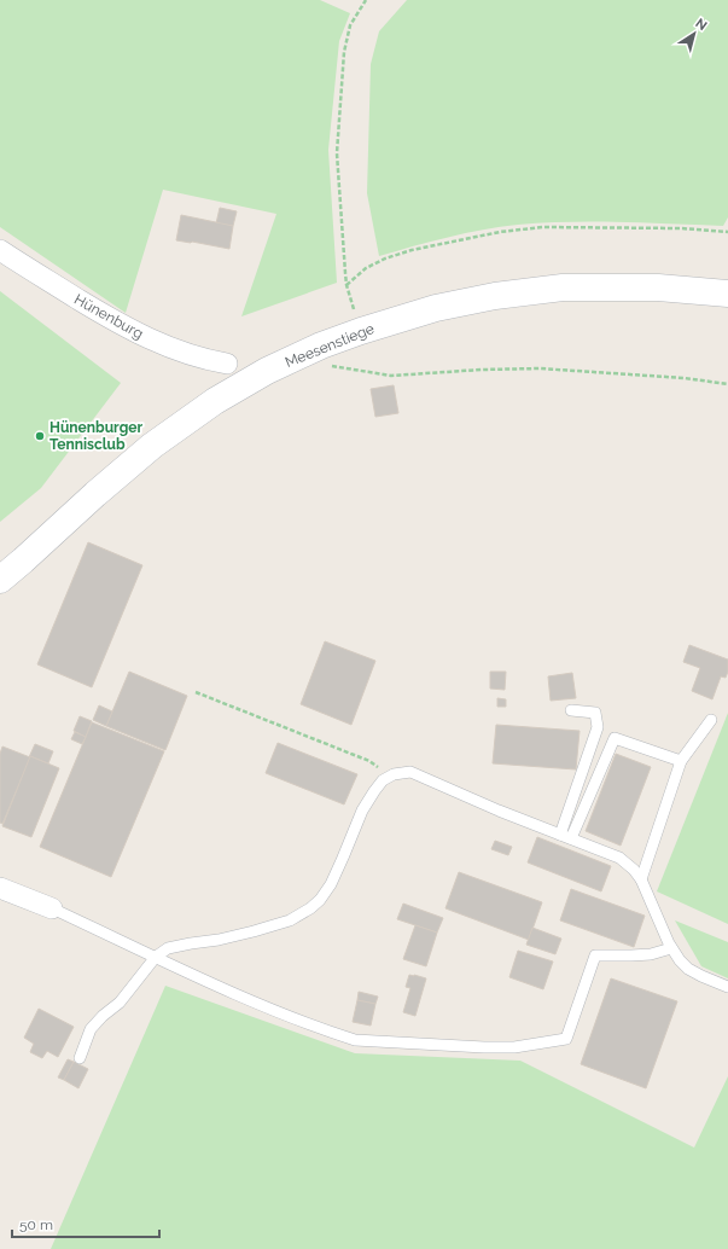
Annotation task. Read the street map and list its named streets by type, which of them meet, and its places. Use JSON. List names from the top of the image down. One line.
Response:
{"streets":{"street":["Hünenburg","Meesenstiege"]},"places":["Hünenburger Tennisclub"],"scale_bar":"50 m","north":"top right"}
